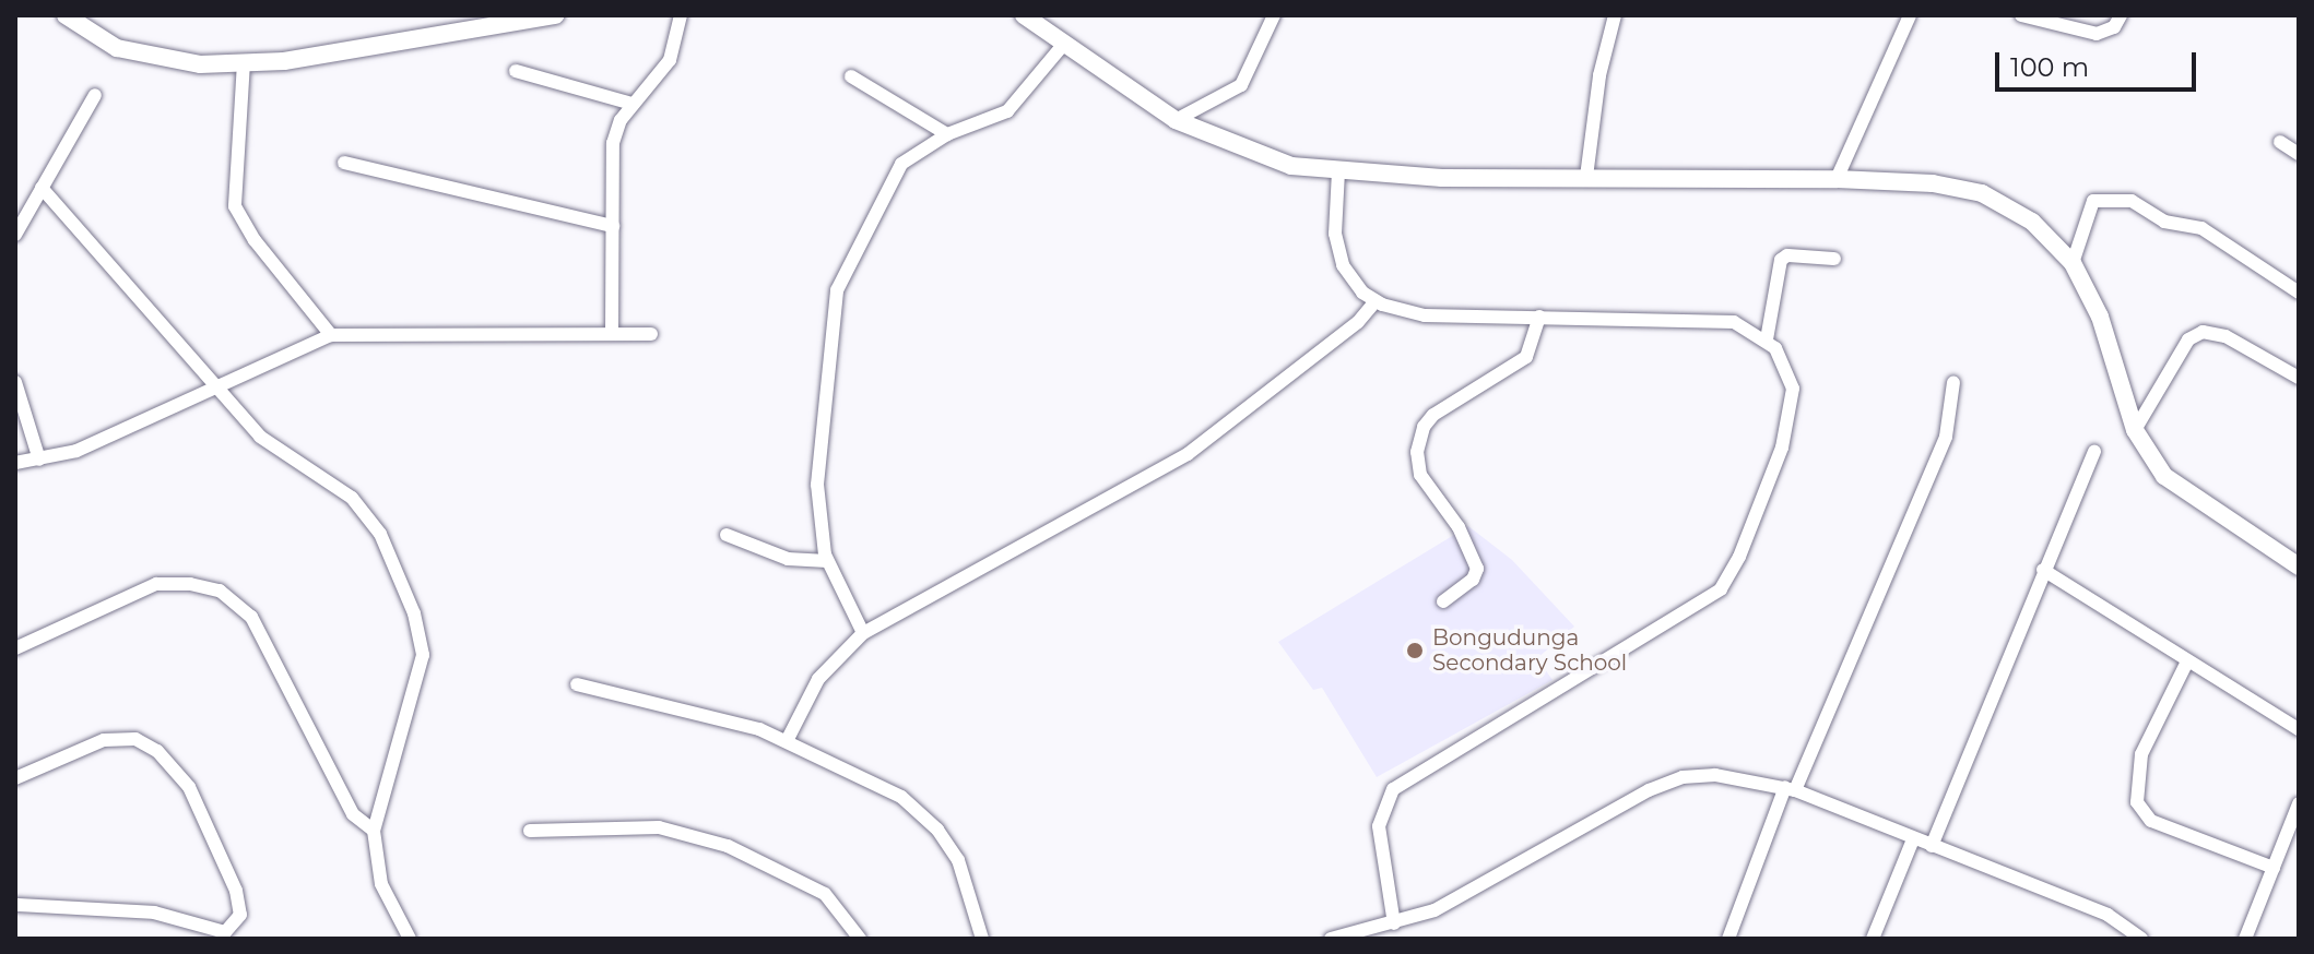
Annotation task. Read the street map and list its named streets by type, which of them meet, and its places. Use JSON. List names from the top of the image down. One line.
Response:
{"places":["Bongudunga Secondary School"],"scale_bar":"100 m"}
